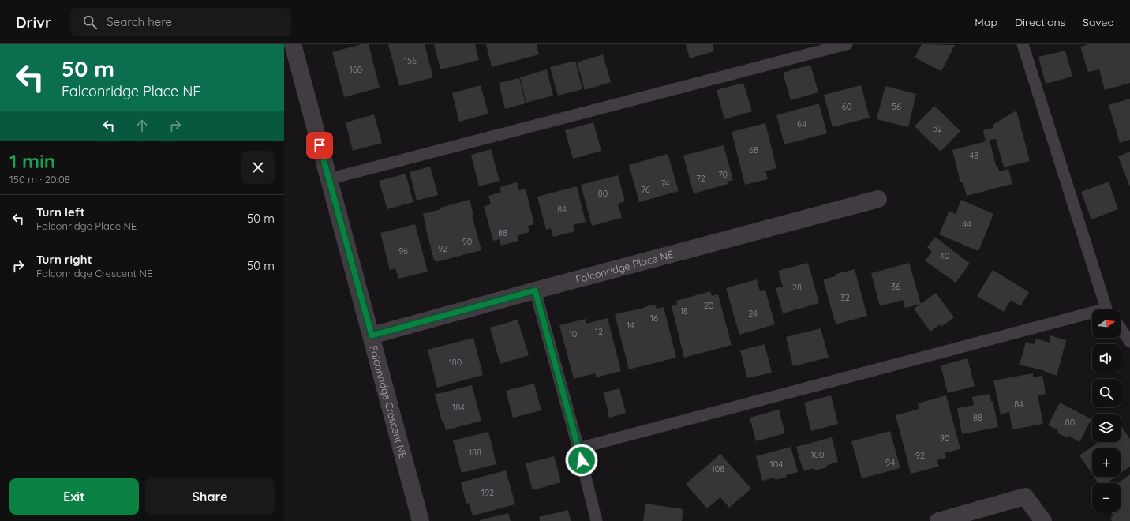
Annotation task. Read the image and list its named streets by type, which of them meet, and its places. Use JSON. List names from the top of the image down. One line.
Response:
{"streets":{"street":["Falconridge Place NE","Falconridge Crescent NE"]},"crossings":[["Falconridge Place NE","Falconridge Crescent NE"]],"house_numbers":["156","160","60","56","64","52","68","48","70","72","74","76","80","84","44","88","90","92","96","40","36","28","32","20","18","24","16","14","12","10","180","84","184","88","80","90","188","100","92","94","104","108","192"],"north":"right","page":{"header":"Drivr","search":"Search here","nav":["Map","Directions","Saved"],"turn":["50 m","Falconridge Place NE"],"heading":["1 min","150 m · 20:08"],"list":[{"name":"Turn left","note":"Falconridge Place NE","value":"50 m"},{"name":"Turn right","note":"Falconridge Crescent NE","value":"50 m"}],"map_buttons":["+","−"],"buttons":["Exit","Share"]}}
